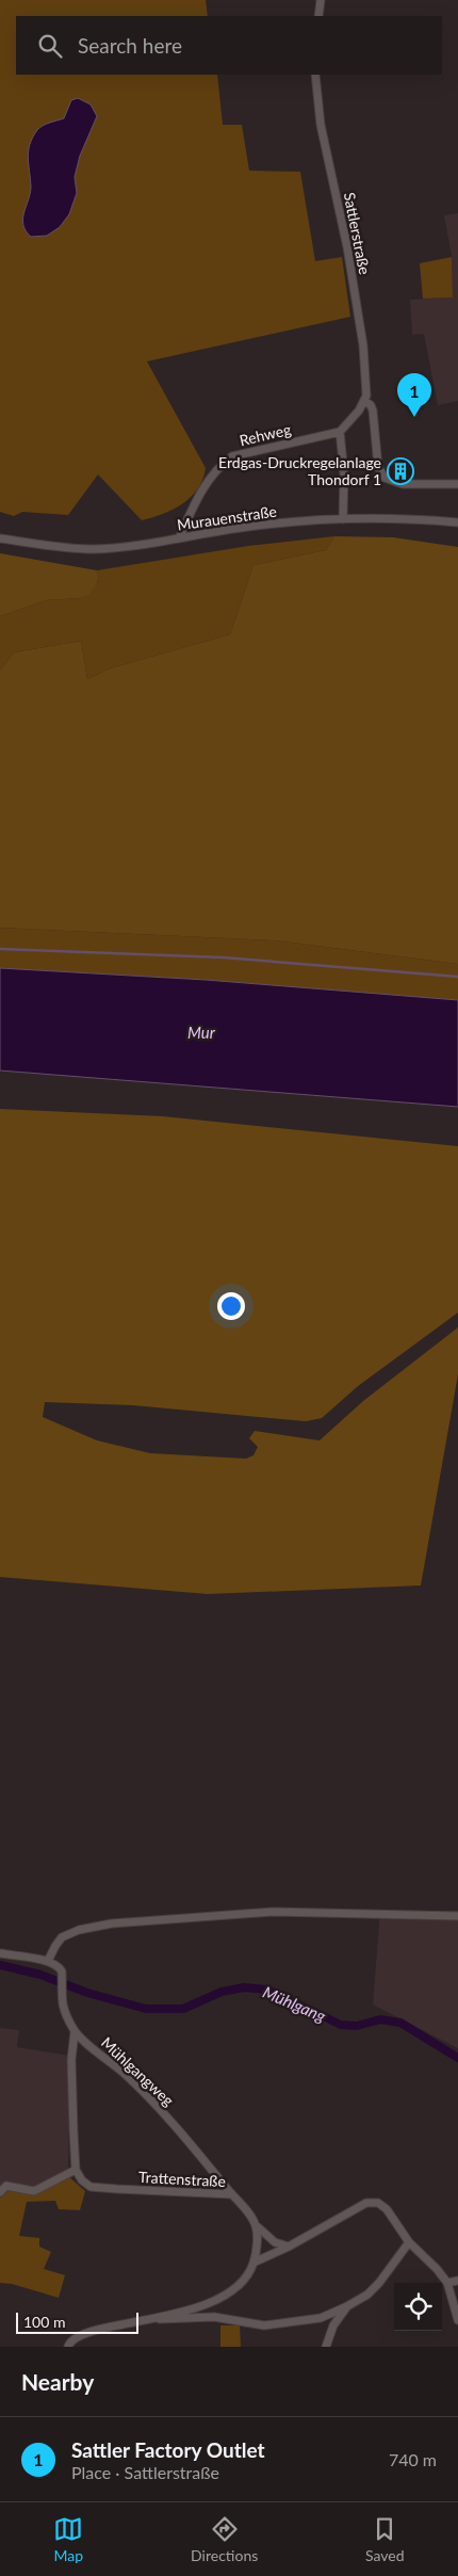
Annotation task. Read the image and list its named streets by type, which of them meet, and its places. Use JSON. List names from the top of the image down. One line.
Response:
{"streets":{"street":["Sattlerstraße","Rehweg","Murauenstraße","Mühlgangweg","Trattenstraße"]},"crossings":[["Rehweg","Murauenstraße"],["Mühlgangweg","Trattenstraße"]],"water":["Mur","Mühlgang"],"places":{"building":["Erdgas-Druckregelanlage Thondorf 1"]},"scale_bar":"100 m","page":{"search":"Search here","pins":"1","scale":"100 m","heading":"Nearby","list":[{"mark":"1","name":"Sattler Factory Outlet","note":"Place · Sattlerstraße","value":"740 m"}],"nav":["Map","Directions","Saved"]}}
